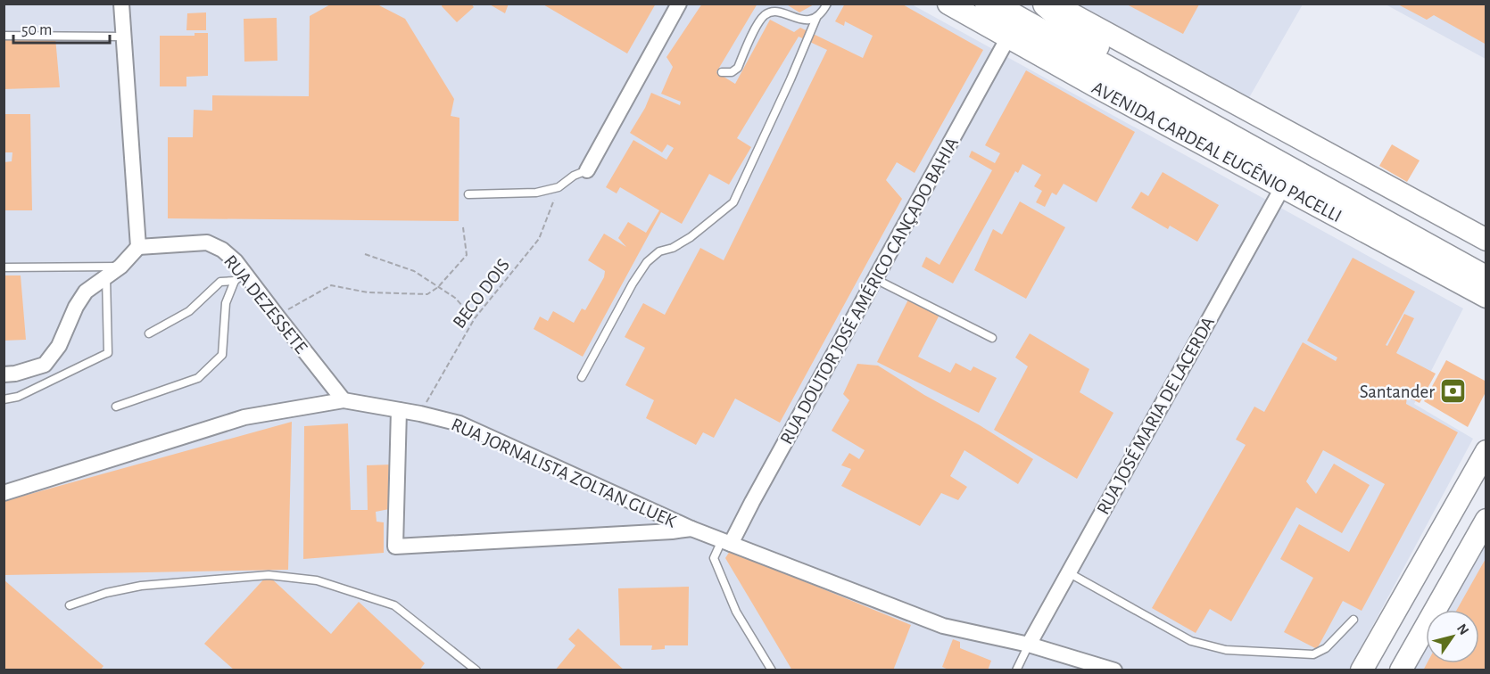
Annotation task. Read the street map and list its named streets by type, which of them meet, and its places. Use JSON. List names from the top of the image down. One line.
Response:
{"streets":{"highway":["AVENIDA CARDEAL EUGÊNIO PACELLI"],"street":["RUA DOUTOR JOSÉ AMÉRICO CANÇADO BAHIA","RUA DEZESSETE","RUA JOSÉ MARIA DE LACERDA","RUA JORNALISTA ZOLTAN GLUEK"],"path":["BECO DOIS"]},"crossings":[["AVENIDA CARDEAL EUGÊNIO PACELLI","RUA DOUTOR JOSÉ AMÉRICO CANÇADO BAHIA"],["AVENIDA CARDEAL EUGÊNIO PACELLI","RUA JOSÉ MARIA DE LACERDA"],["RUA DOUTOR JOSÉ AMÉRICO CANÇADO BAHIA","RUA JORNALISTA ZOLTAN GLUEK"],["BECO DOIS","RUA JORNALISTA ZOLTAN GLUEK"],["RUA DEZESSETE","RUA JORNALISTA ZOLTAN GLUEK"],["RUA JOSÉ MARIA DE LACERDA","RUA JORNALISTA ZOLTAN GLUEK"]],"places":{"bank":["Santander"]},"scale_bar":"50 m","north":"top right"}
